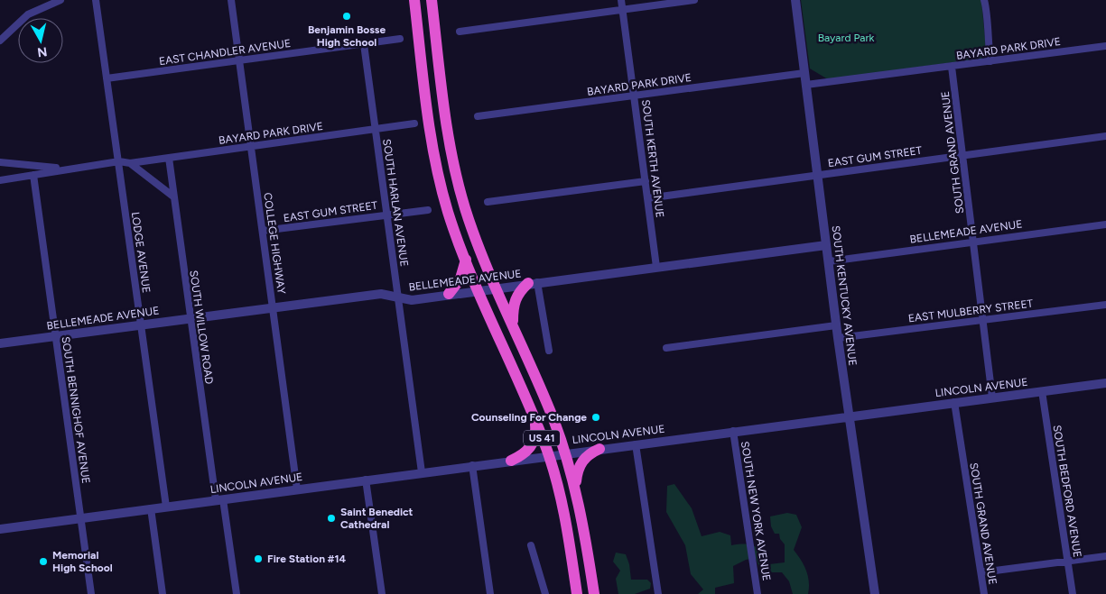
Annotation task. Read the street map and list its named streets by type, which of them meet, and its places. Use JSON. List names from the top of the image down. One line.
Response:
{"streets":{"highway":["US 41"],"street":["BAYARD PARK DRIVE","EAST CHANDLER AVENUE","SOUTH GRAND AVENUE","EAST GUM STREET","SOUTH KERTH AVENUE","SOUTH HARLAN AVENUE","BELLEMEADE AVENUE","COLLEGE HIGHWAY","LODGE AVENUE","SOUTH KENTUCKY AVENUE","EAST MULBERRY STREET","SOUTH WILLOW ROAD","LINCOLN AVENUE","SOUTH BENNIGHOF AVENUE","SOUTH BEDFORD AVENUE","SOUTH NEW YORK AVENUE"]},"crossings":[["BAYARD PARK DRIVE","SOUTH GRAND AVENUE"],["BAYARD PARK DRIVE","SOUTH KERTH AVENUE"],["BAYARD PARK DRIVE","SOUTH HARLAN AVENUE"],["BAYARD PARK DRIVE","COLLEGE HIGHWAY"],["BAYARD PARK DRIVE","SOUTH KENTUCKY AVENUE"],["BAYARD PARK DRIVE","SOUTH WILLOW ROAD"],["EAST CHANDLER AVENUE","SOUTH HARLAN AVENUE"],["EAST CHANDLER AVENUE","COLLEGE HIGHWAY"],["EAST CHANDLER AVENUE","LODGE AVENUE"],["SOUTH GRAND AVENUE","EAST GUM STREET"],["SOUTH GRAND AVENUE","BELLEMEADE AVENUE"],["SOUTH GRAND AVENUE","EAST MULBERRY STREET"],["SOUTH GRAND AVENUE","LINCOLN AVENUE"],["EAST GUM STREET","SOUTH KERTH AVENUE"],["EAST GUM STREET","SOUTH HARLAN AVENUE"],["EAST GUM STREET","COLLEGE HIGHWAY"],["EAST GUM STREET","SOUTH KENTUCKY AVENUE"],["SOUTH KERTH AVENUE","BELLEMEADE AVENUE"],["SOUTH HARLAN AVENUE","BELLEMEADE AVENUE"],["SOUTH HARLAN AVENUE","LINCOLN AVENUE"],["BELLEMEADE AVENUE","COLLEGE HIGHWAY"],["BELLEMEADE AVENUE","LODGE AVENUE"],["BELLEMEADE AVENUE","SOUTH KENTUCKY AVENUE"],["BELLEMEADE AVENUE","SOUTH WILLOW ROAD"],["BELLEMEADE AVENUE","SOUTH BENNIGHOF AVENUE"],["BELLEMEADE AVENUE","US 41"],["COLLEGE HIGHWAY","LINCOLN AVENUE"],["LODGE AVENUE","LINCOLN AVENUE"],["SOUTH KENTUCKY AVENUE","EAST MULBERRY STREET"],["SOUTH KENTUCKY AVENUE","LINCOLN AVENUE"],["SOUTH WILLOW ROAD","LINCOLN AVENUE"],["LINCOLN AVENUE","SOUTH BENNIGHOF AVENUE"],["LINCOLN AVENUE","US 41"],["LINCOLN AVENUE","SOUTH BEDFORD AVENUE"],["LINCOLN AVENUE","SOUTH NEW YORK AVENUE"]],"parks":["Bayard Park"],"places":["Benjamin Bosse High School","Counseling For Change","Saint Benedict Cathedral","Fire Station #14","Memorial High School"],"north":"bottom"}
